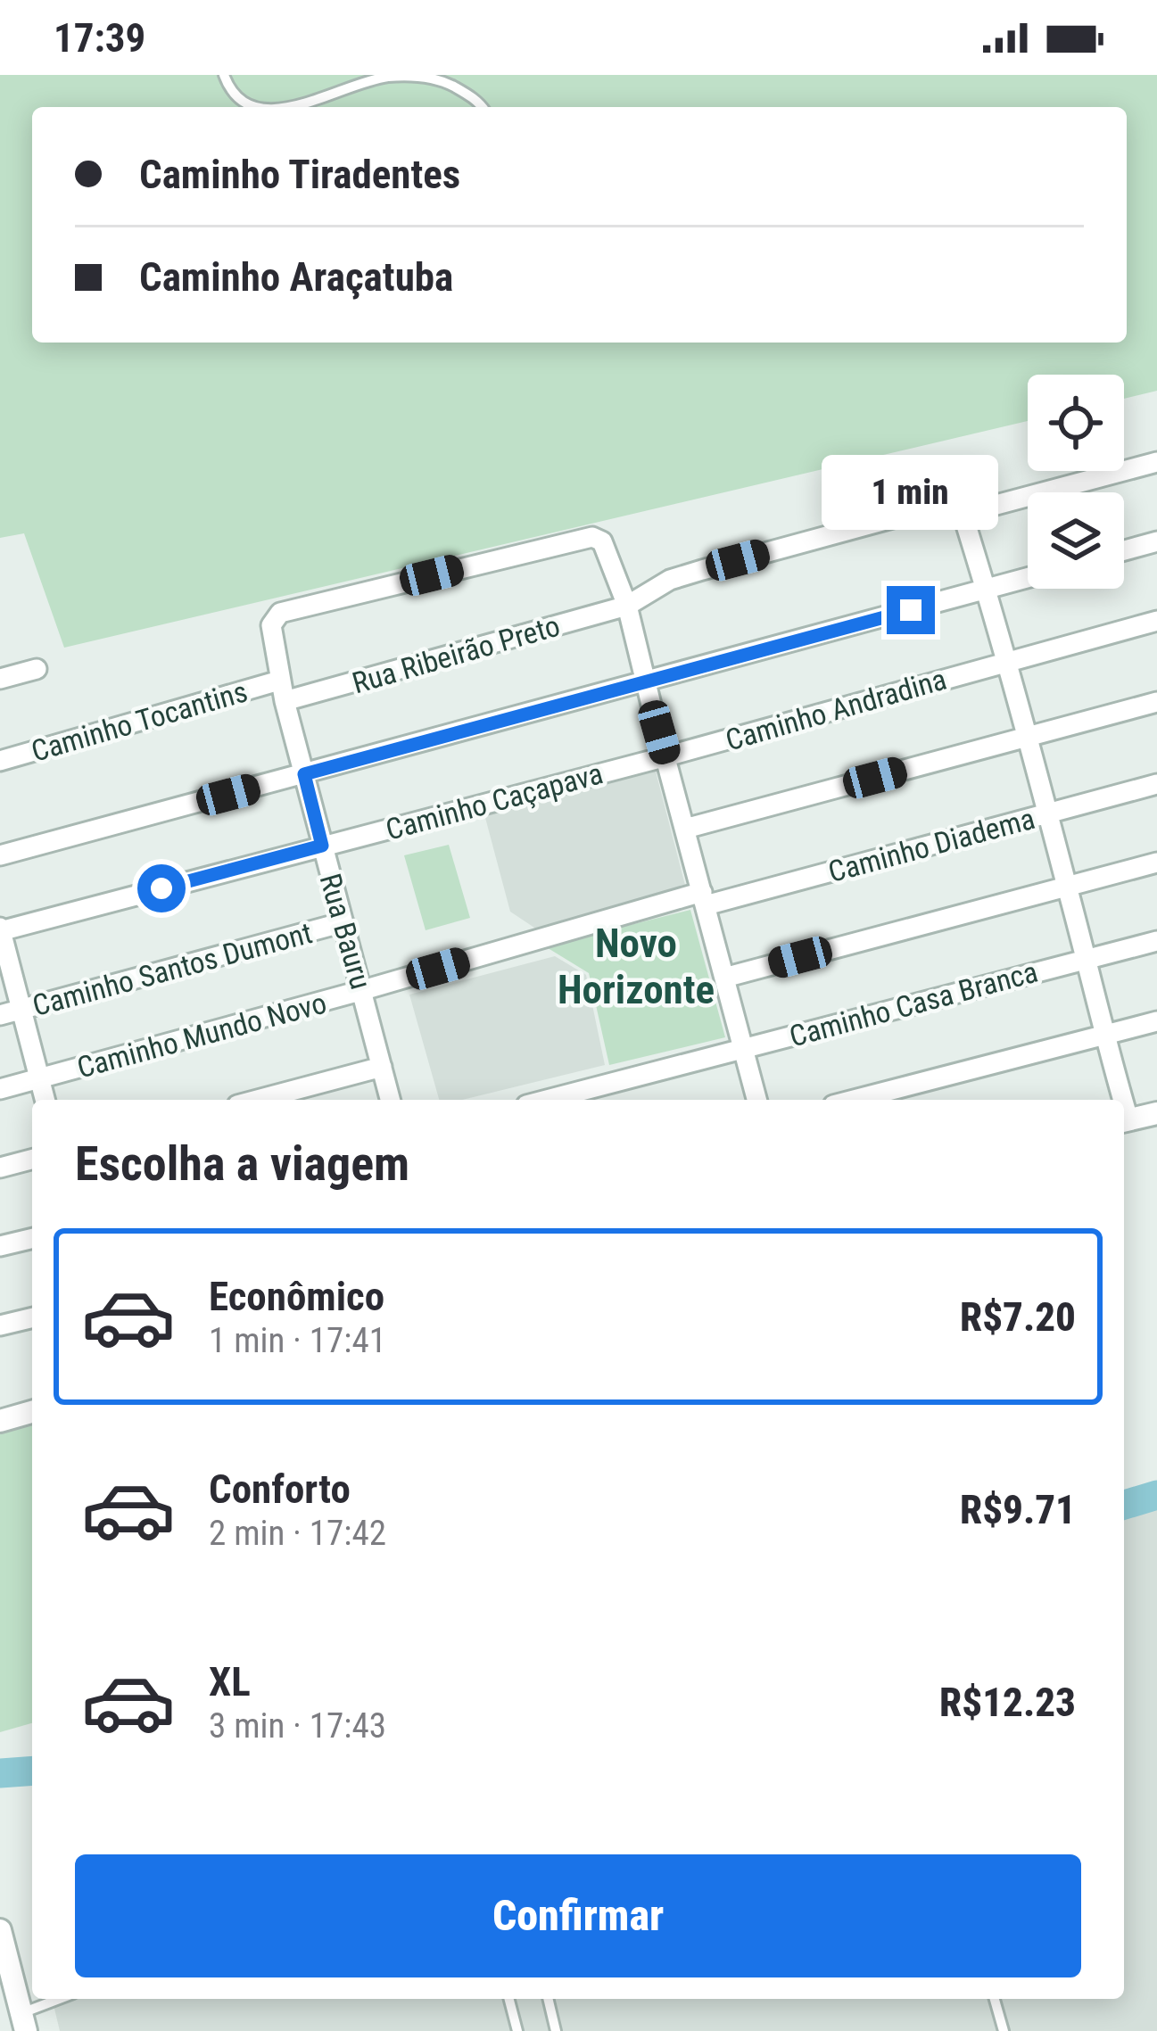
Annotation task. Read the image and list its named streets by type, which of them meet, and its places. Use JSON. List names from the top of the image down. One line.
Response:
{"streets":{"street":["Rua Ribeirão Preto","Caminho Andradina","Caminho Tocantins","Caminho Caçapava","Caminho Diadema","Rua Bauru","Caminho Santos Dumont","Caminho Casa Branca","Caminho Mundo Novo"]},"crossings":[["Rua Ribeirão Preto","Rua Bauru"],["Caminho Andradina","Caminho Caçapava"],["Caminho Tocantins","Rua Bauru"],["Caminho Caçapava","Rua Bauru"],["Caminho Diadema","Rua Bauru"],["Caminho Diadema","Caminho Mundo Novo"],["Rua Bauru","Caminho Santos Dumont"],["Rua Bauru","Caminho Mundo Novo"]],"districts":["Novo Horizonte"],"page":{"status":"17:39","banner":["Caminho Tiradentes","Caminho Araçatuba"],"bubble":"1 min","heading":"Escolha a viagem","list":[{"name":"Econômico","note":"1 min · 17:41","value":"R$7.20"},{"name":"Conforto","note":"2 min · 17:42","value":"R$9.71"},{"name":"XL","note":"3 min · 17:43","value":"R$12.23"}],"buttons":"Confirmar"}}
